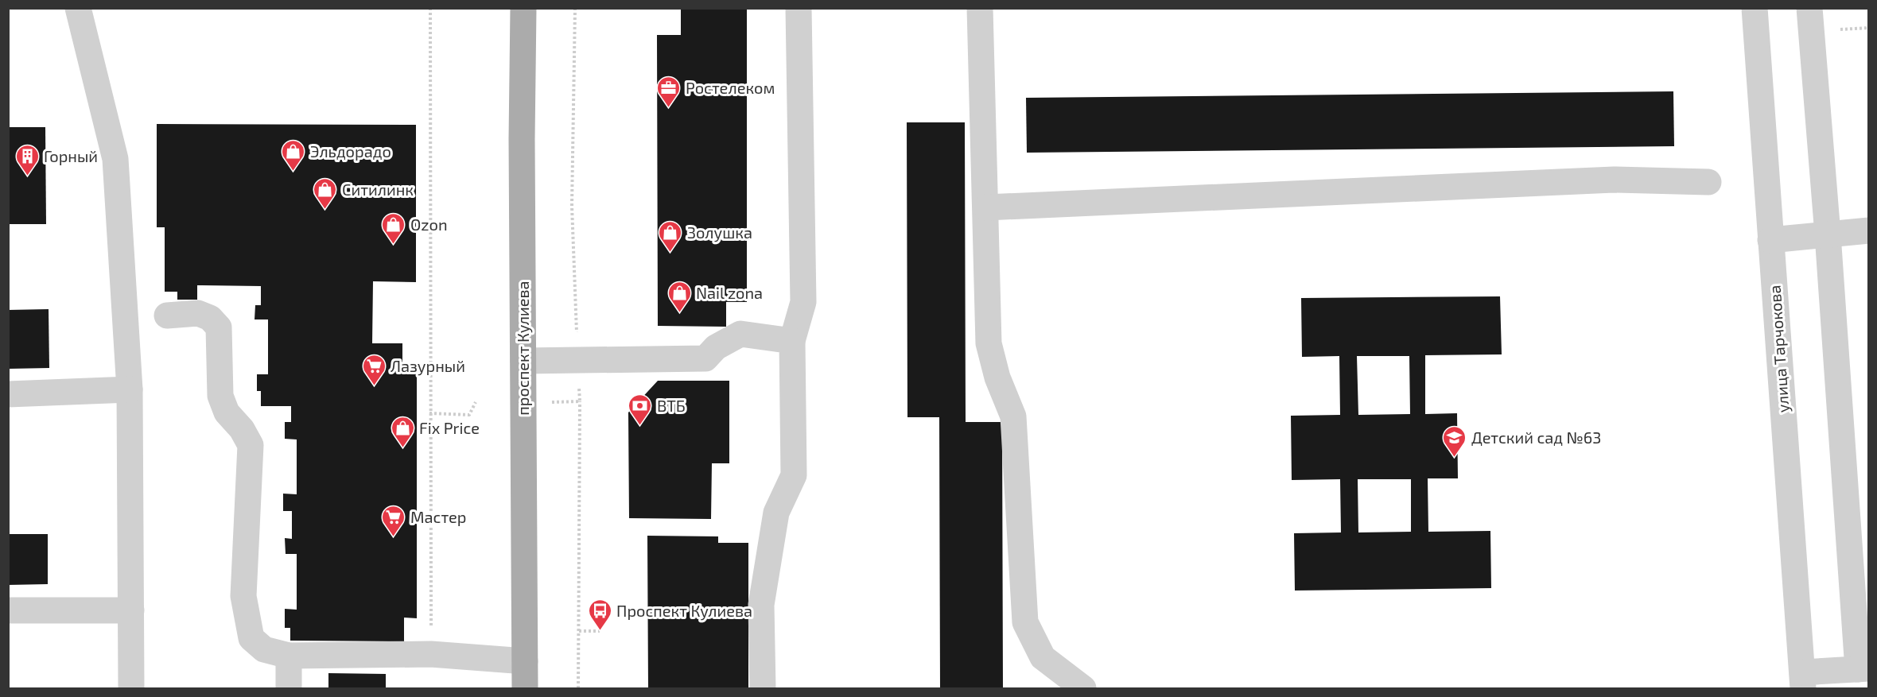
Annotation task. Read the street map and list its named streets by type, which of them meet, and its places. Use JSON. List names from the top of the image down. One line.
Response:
{"streets":{"main road":["проспект Кулиева"],"street":["улица Тарчокова"]},"places":{"office":["Ростелеком"],"shop":["Эльдорадо","Ситилинк","Ozon","Золушка","Nail zona","Fix Price"],"building":["Горный"],"supermarket":["Лазурный","Мастер"],"bank":["ВТБ"],"school or university":["Детский сад №63"],"bus stop":["Проспект Кулиева"]}}
